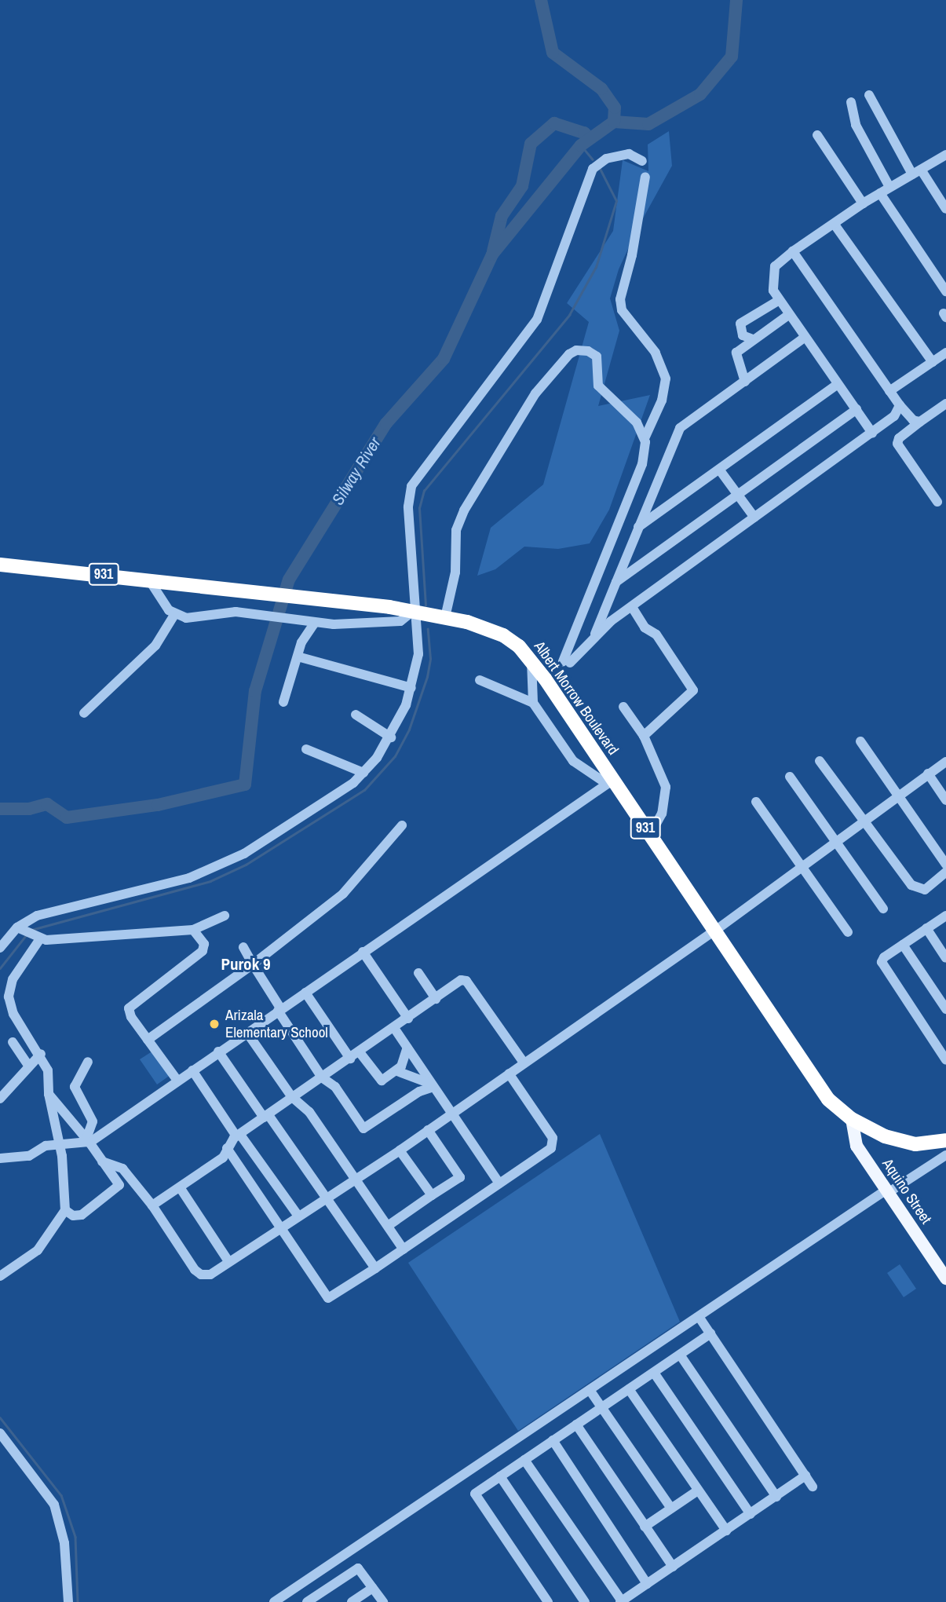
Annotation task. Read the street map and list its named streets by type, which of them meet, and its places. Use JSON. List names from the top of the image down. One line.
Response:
{"streets":{"highway":["931","Albert Morrow Boulevard"],"main road":["Aquino Street"]},"crossings":[["Albert Morrow Boulevard","Aquino Street"]],"districts":["Purok 9"],"water":["Silway River"],"places":["Arizala Elementary School"]}
